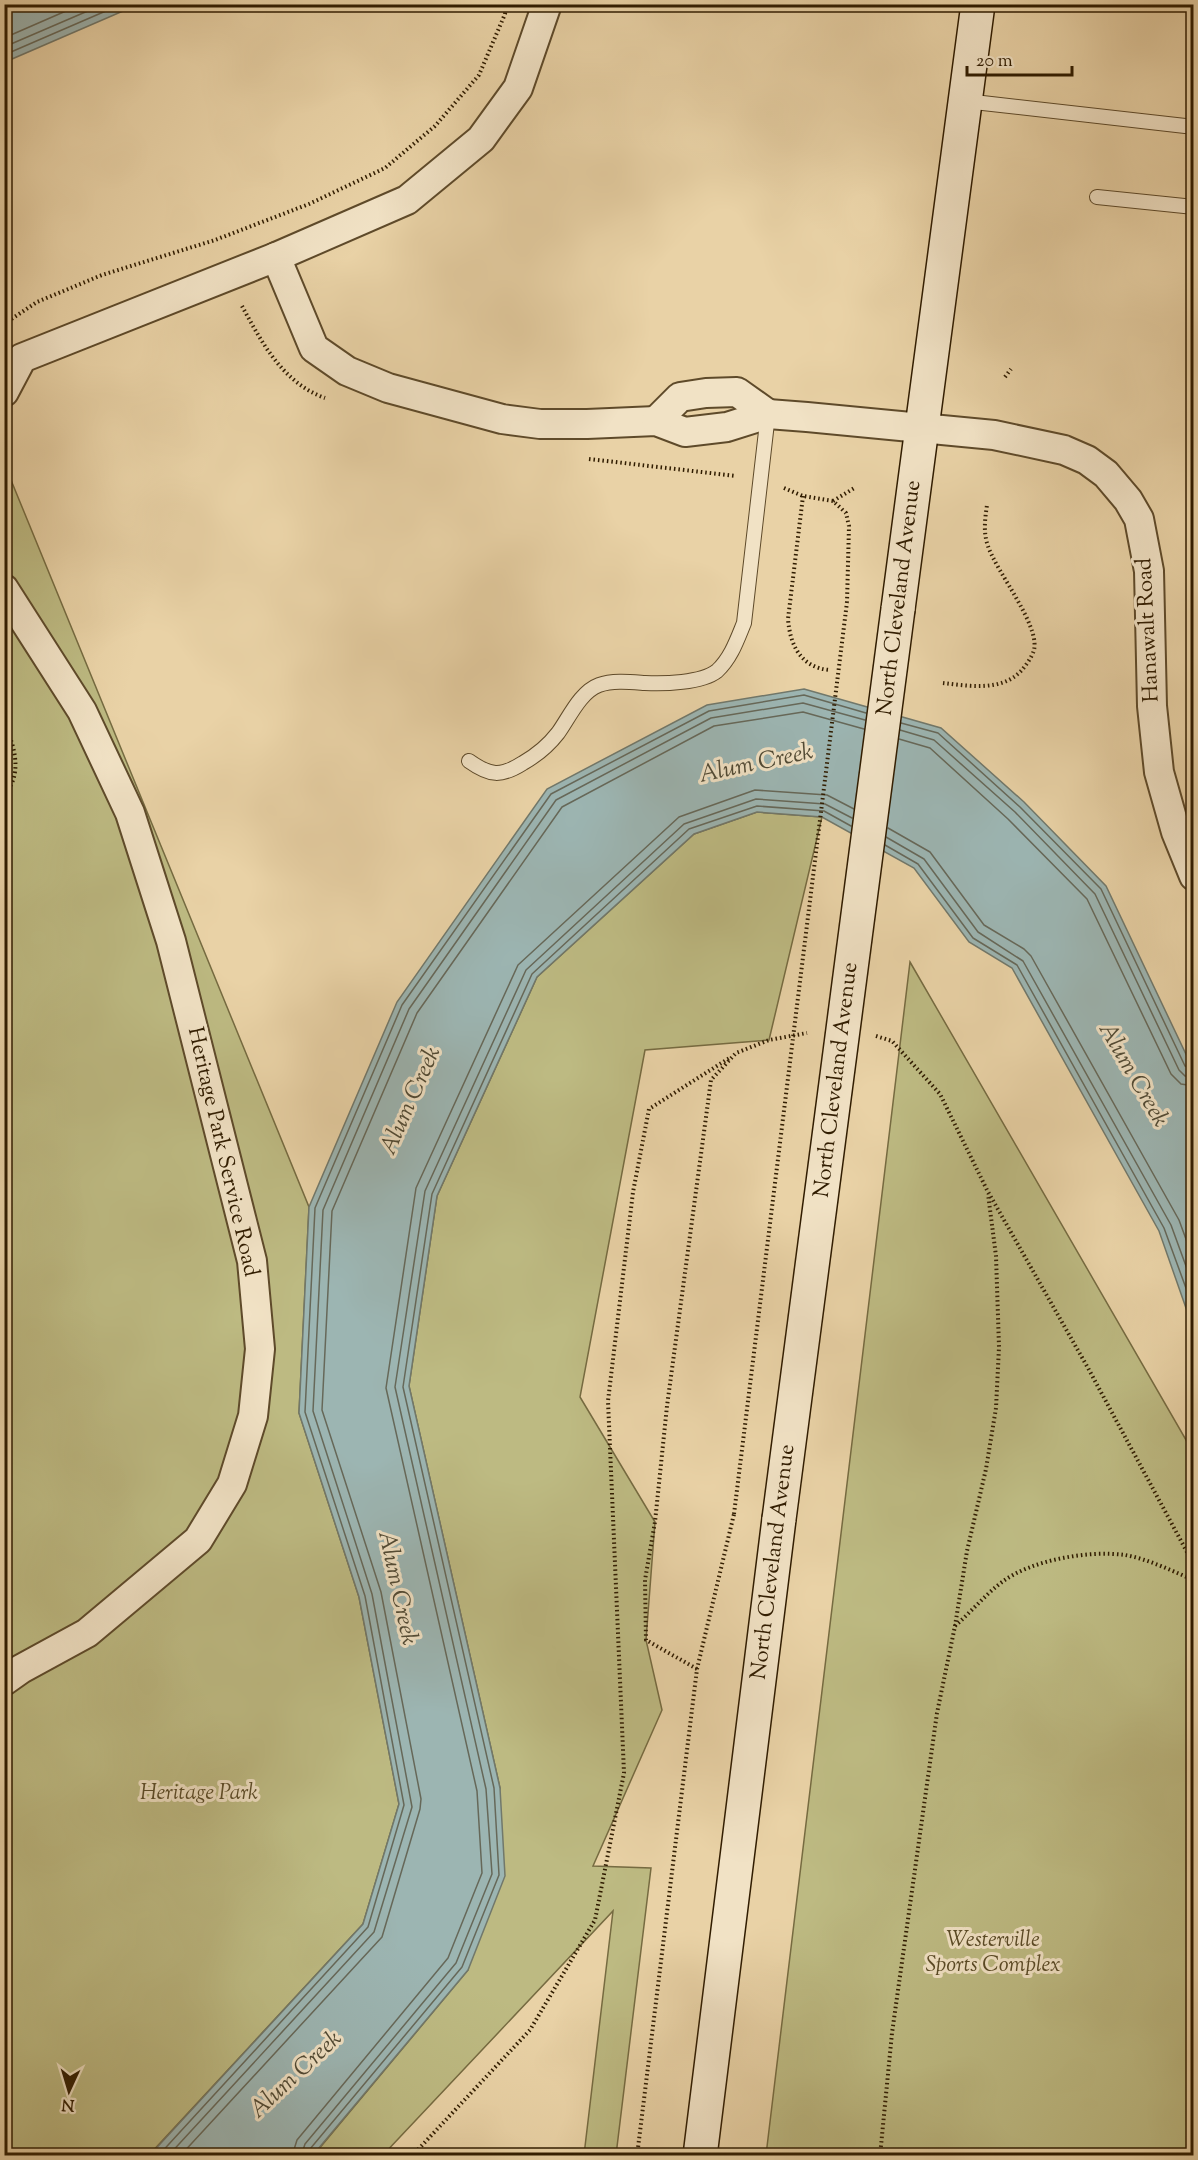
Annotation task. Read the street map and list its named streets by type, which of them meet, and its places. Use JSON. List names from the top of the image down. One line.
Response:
{"streets":{"main road":["North Cleveland Avenue"],"street":["Hanawalt Road","Heritage Park Service Road"]},"crossings":[["North Cleveland Avenue","Hanawalt Road"]],"water":["Alum Creek"],"parks":["Heritage Park","Westerville Sports Complex"],"scale_bar":"20 m","north":"bottom"}
